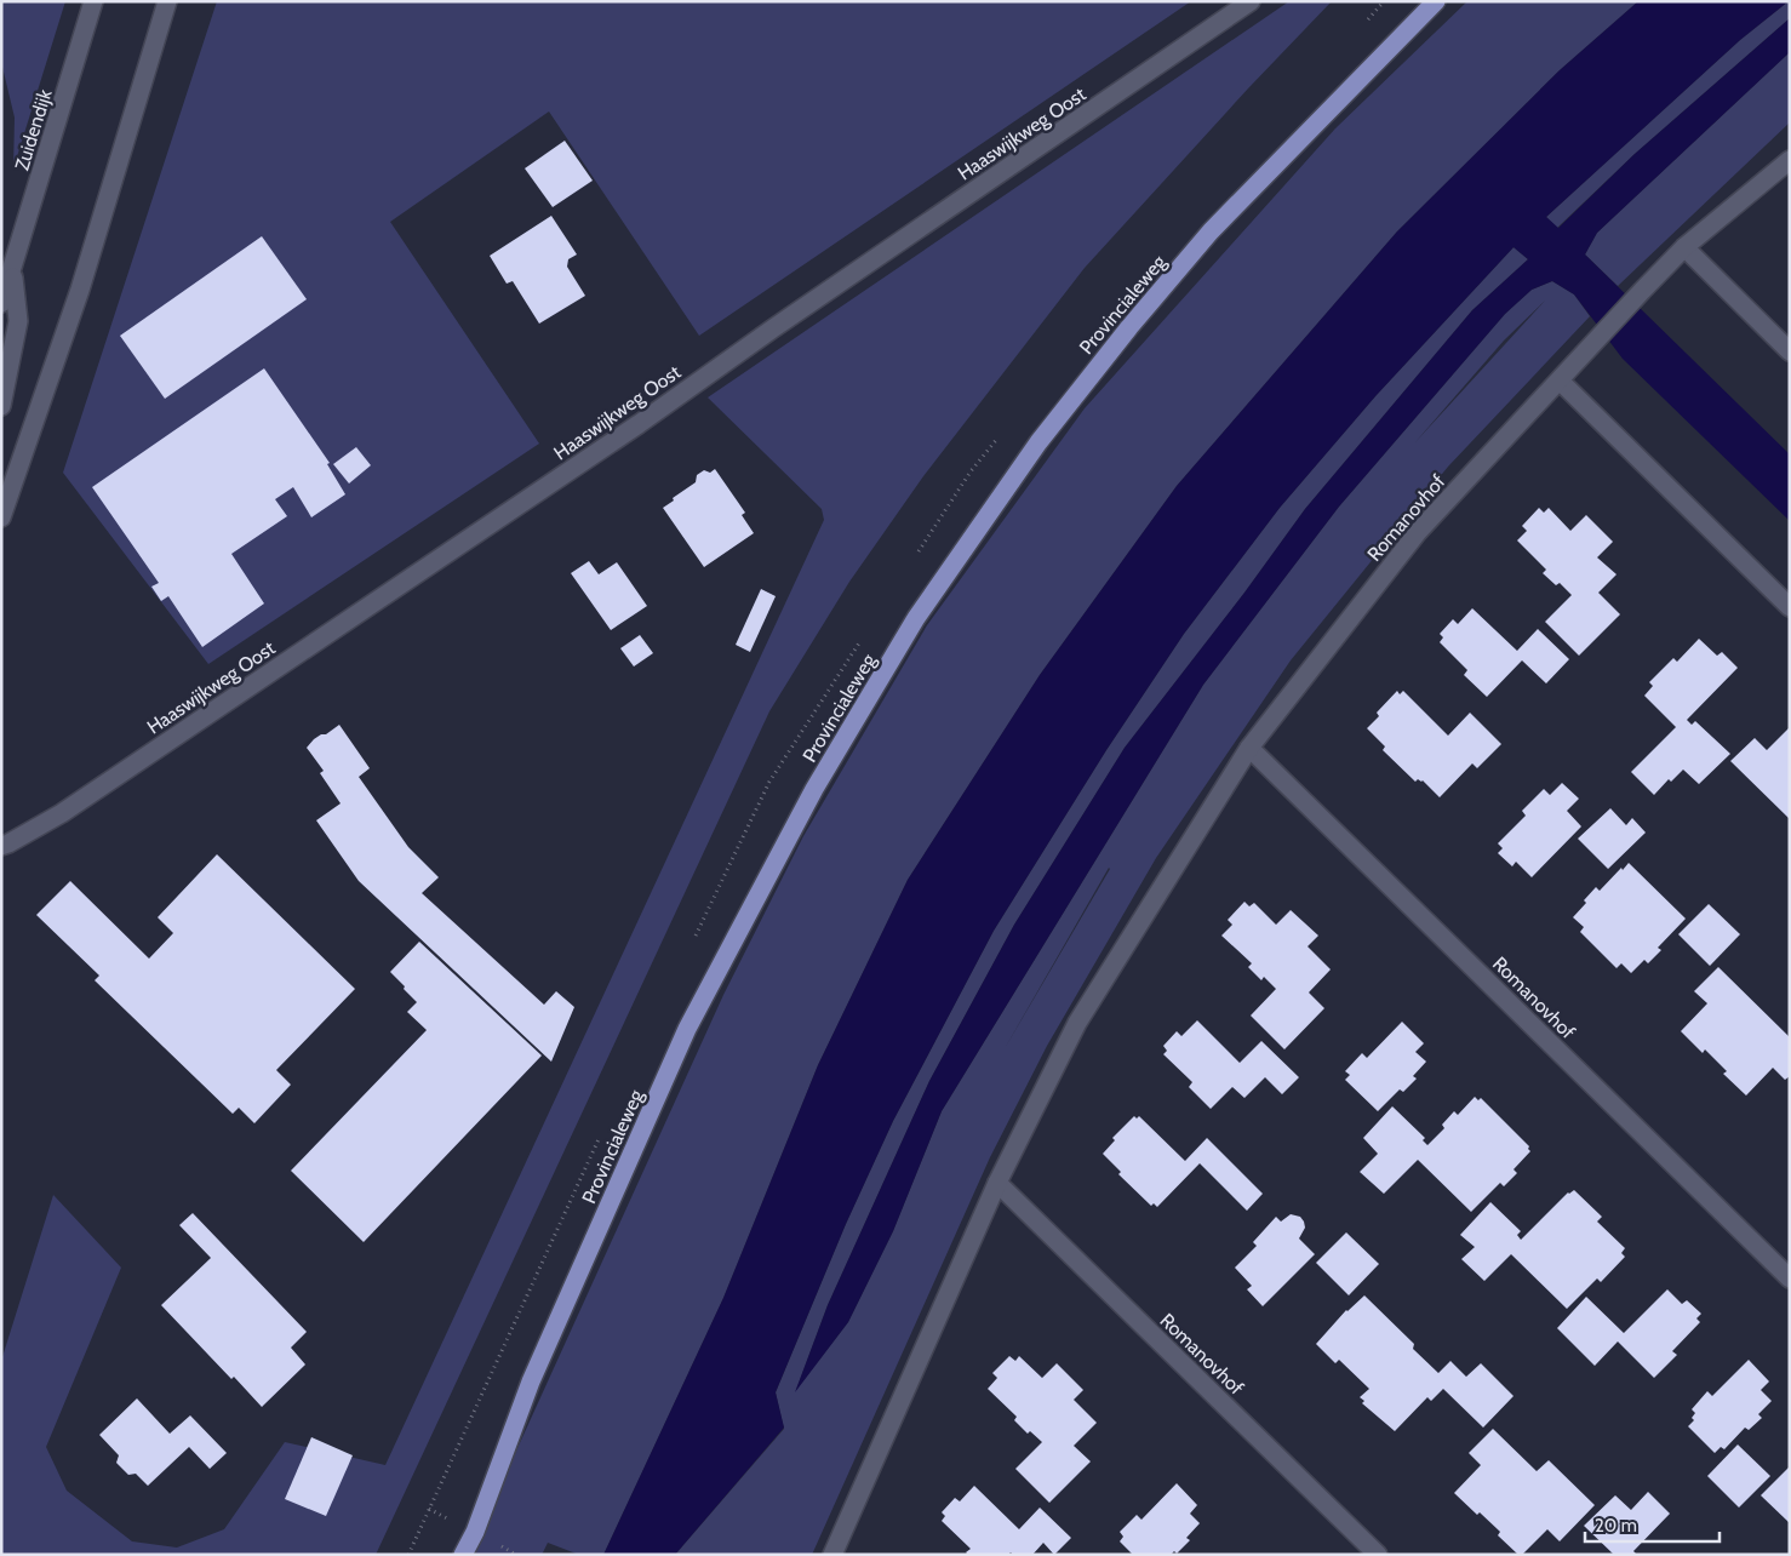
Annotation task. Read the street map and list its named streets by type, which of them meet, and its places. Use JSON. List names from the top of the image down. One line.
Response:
{"streets":{"main road":["Provincialeweg"],"street":["Zuidendijk","Haaswijkweg Oost","Romanovhof"]},"scale_bar":"20 m"}
